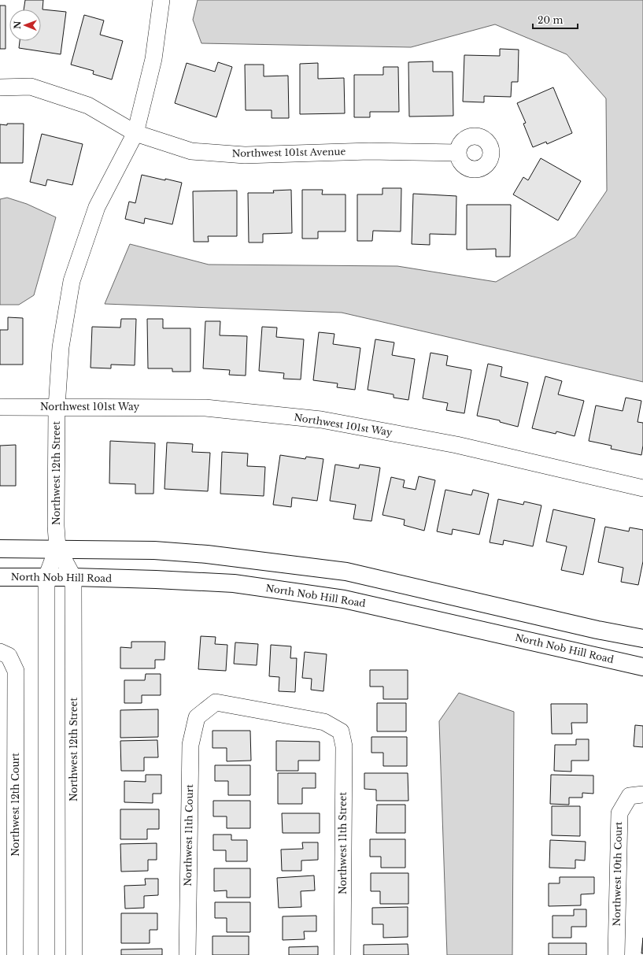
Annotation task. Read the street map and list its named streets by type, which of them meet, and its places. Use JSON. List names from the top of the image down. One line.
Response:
{"streets":{"main road":["North Nob Hill Road"],"street":["Northwest 101st Avenue","Northwest 101st Way","Northwest 12th Street","Northwest 12th Court","Northwest 11th Court","Northwest 11th Street","Northwest 10th Court"]},"crossings":[["Northwest 101st Avenue","Northwest 12th Street"],["Northwest 101st Way","Northwest 12th Street"],["Northwest 12th Street","North Nob Hill Road"],["Northwest 11th Court","Northwest 11th Street"]],"scale_bar":"20 m","north":"left"}
